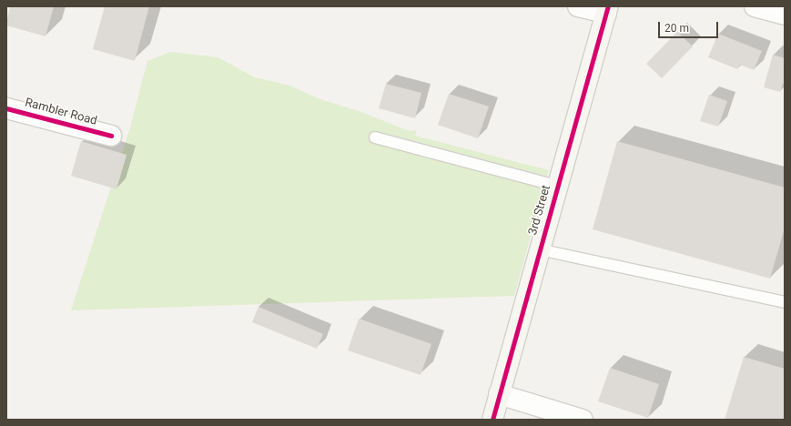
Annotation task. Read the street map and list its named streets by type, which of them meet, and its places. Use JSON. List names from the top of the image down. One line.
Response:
{"streets":{"street":["Rambler Road","3rd Street"]},"scale_bar":"20 m"}
